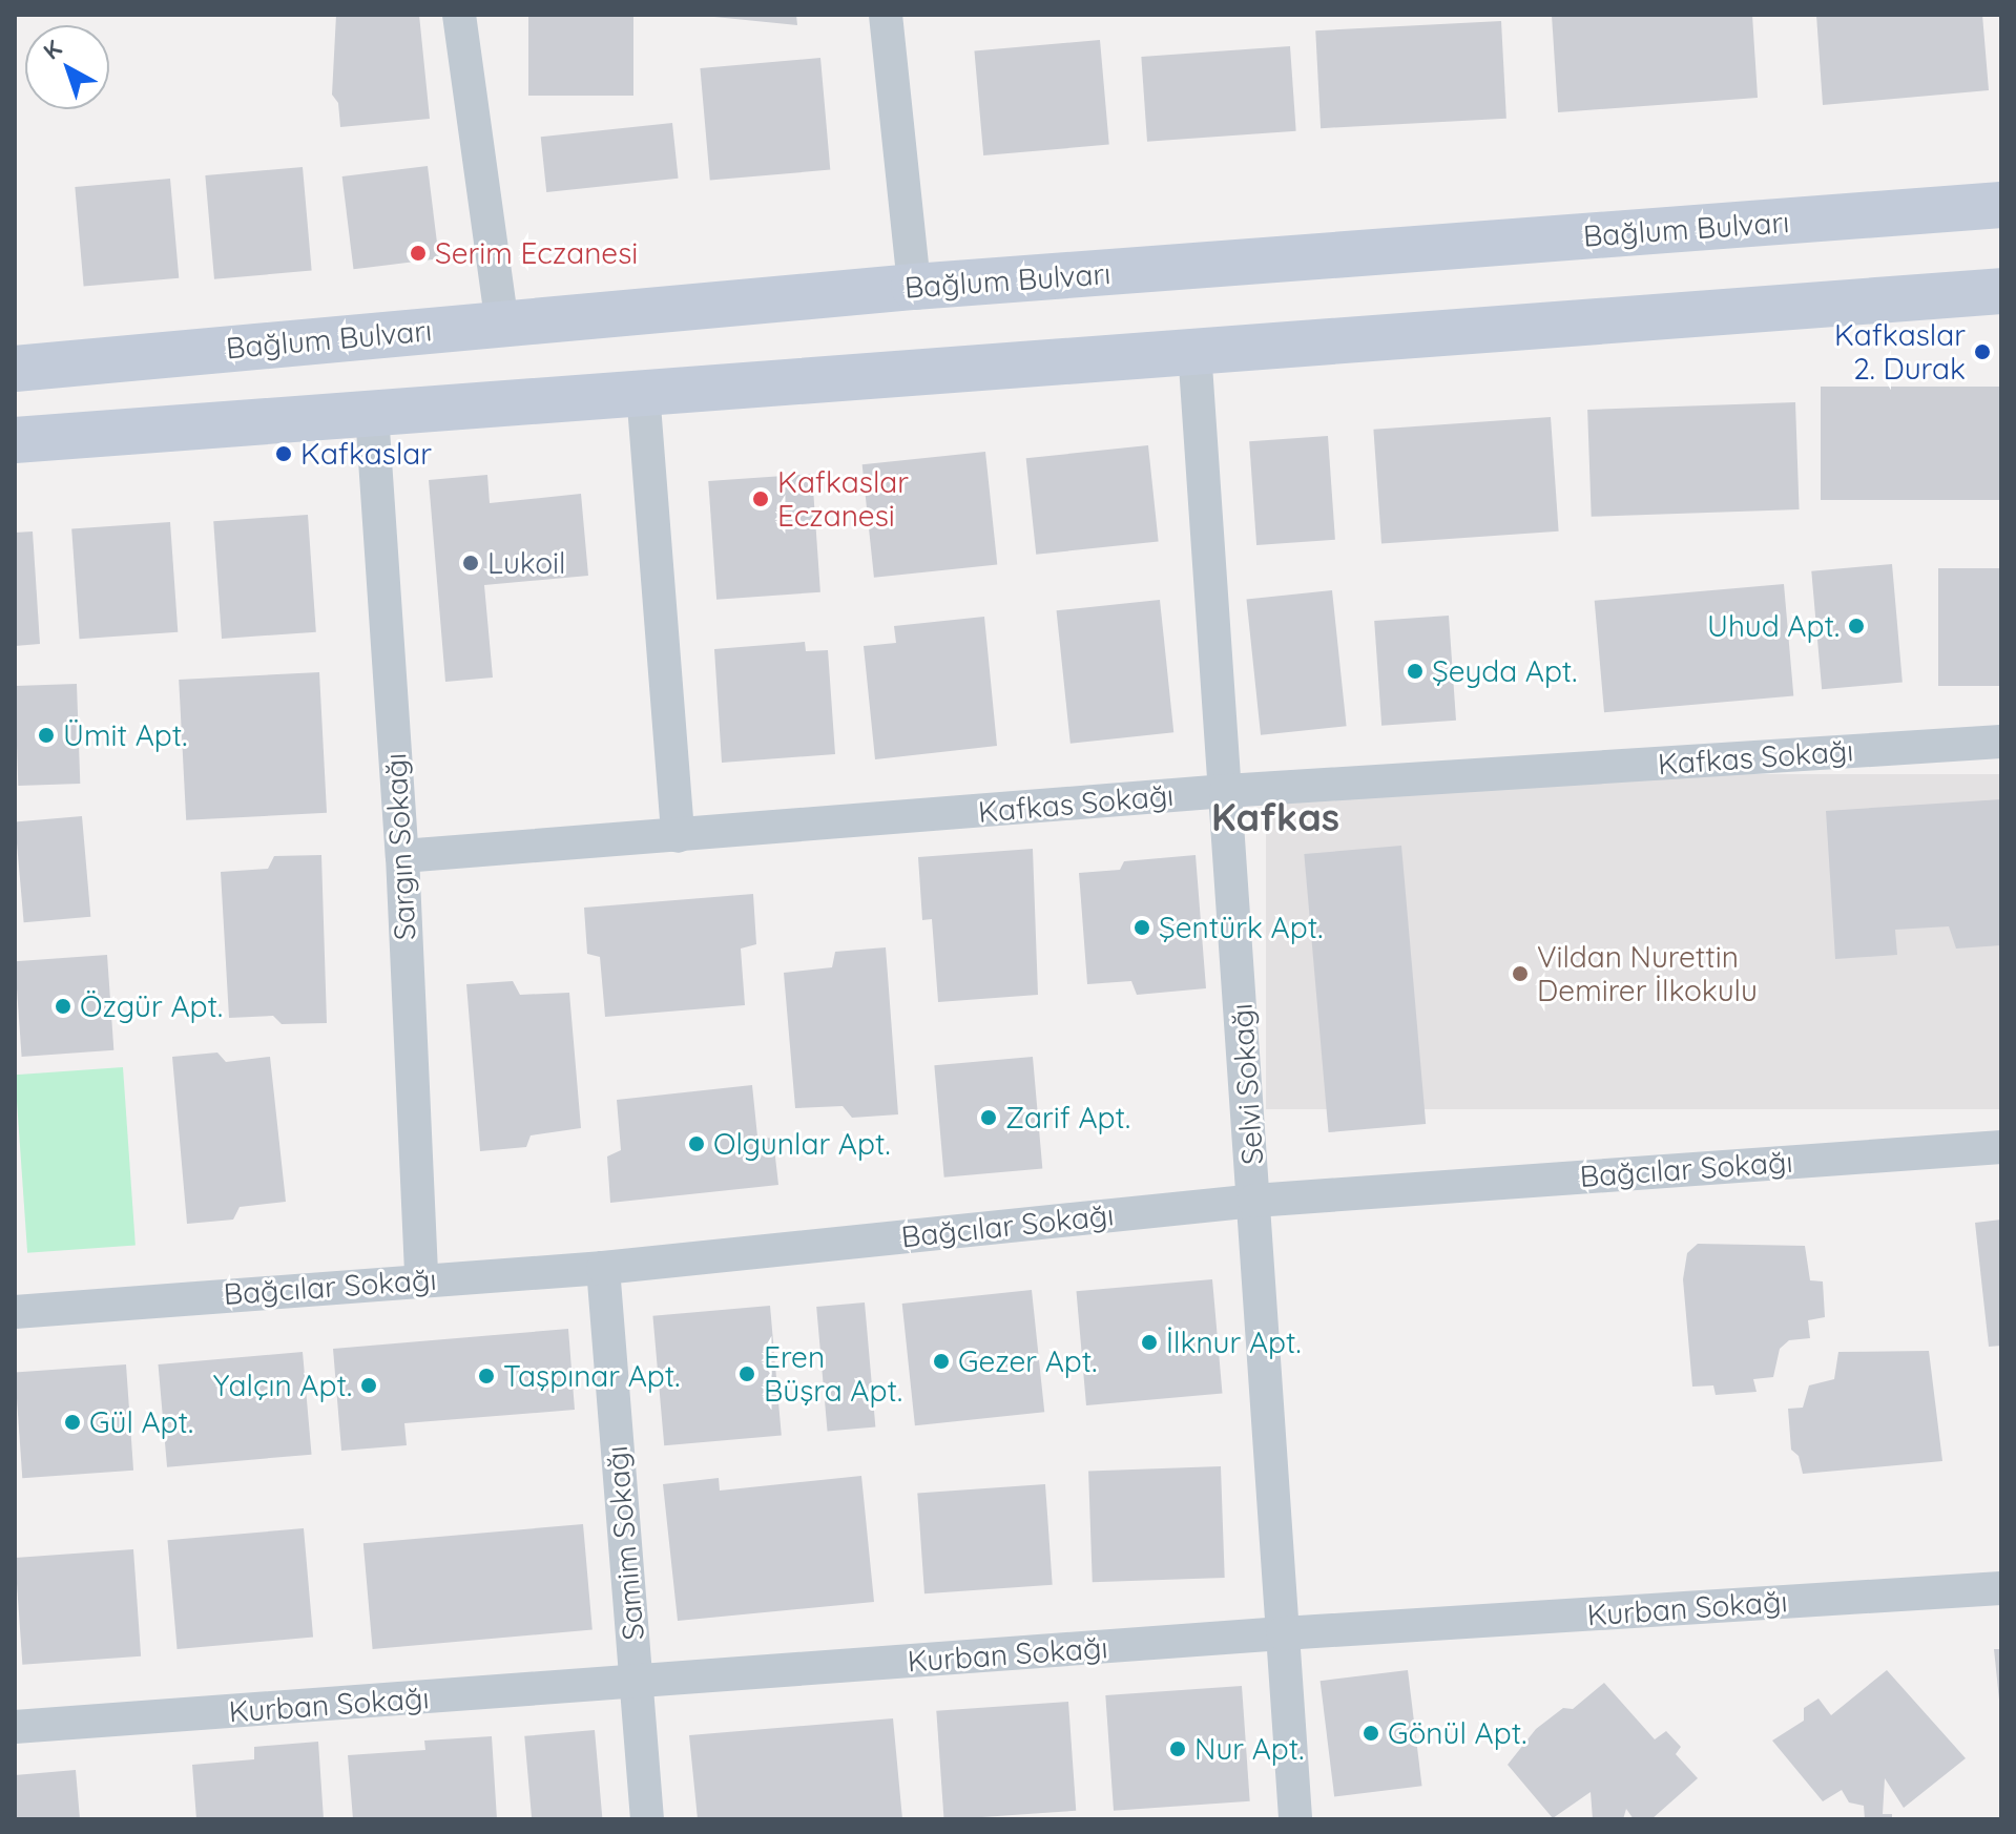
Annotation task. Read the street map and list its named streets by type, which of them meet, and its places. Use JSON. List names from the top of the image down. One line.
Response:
{"streets":{"main road":["Bağlum Bulvarı"],"street":["Kafkas Sokağı","Sargın Sokağı","Selvi Sokağı","Bağcılar Sokağı","Samim Sokağı","Kurban Sokağı"]},"crossings":[["Kafkas Sokağı","Sargın Sokağı"],["Kafkas Sokağı","Selvi Sokağı"],["Sargın Sokağı","Bağcılar Sokağı"],["Selvi Sokağı","Bağcılar Sokağı"],["Selvi Sokağı","Kurban Sokağı"],["Bağcılar Sokağı","Samim Sokağı"],["Samim Sokağı","Kurban Sokağı"]],"districts":["Kafkas"],"places":["Serim Eczanesi","Kafkaslar 2. Durak","Kafkaslar","Kafkaslar Eczanesi","Lukoil","Uhud Apt.","Şeyda Apt.","Ümit Apt.","Şentürk Apt.","Vildan Nurettin Demirer İlkokulu","Özgür Apt.","Zarif Apt.","Olgunlar Apt.","İlknur Apt.","Gezer Apt.","Eren Büşra Apt.","Taşpınar Apt.","Yalçın Apt.","Gül Apt.","Gönül Apt.","Nur Apt."],"north":"top left"}
